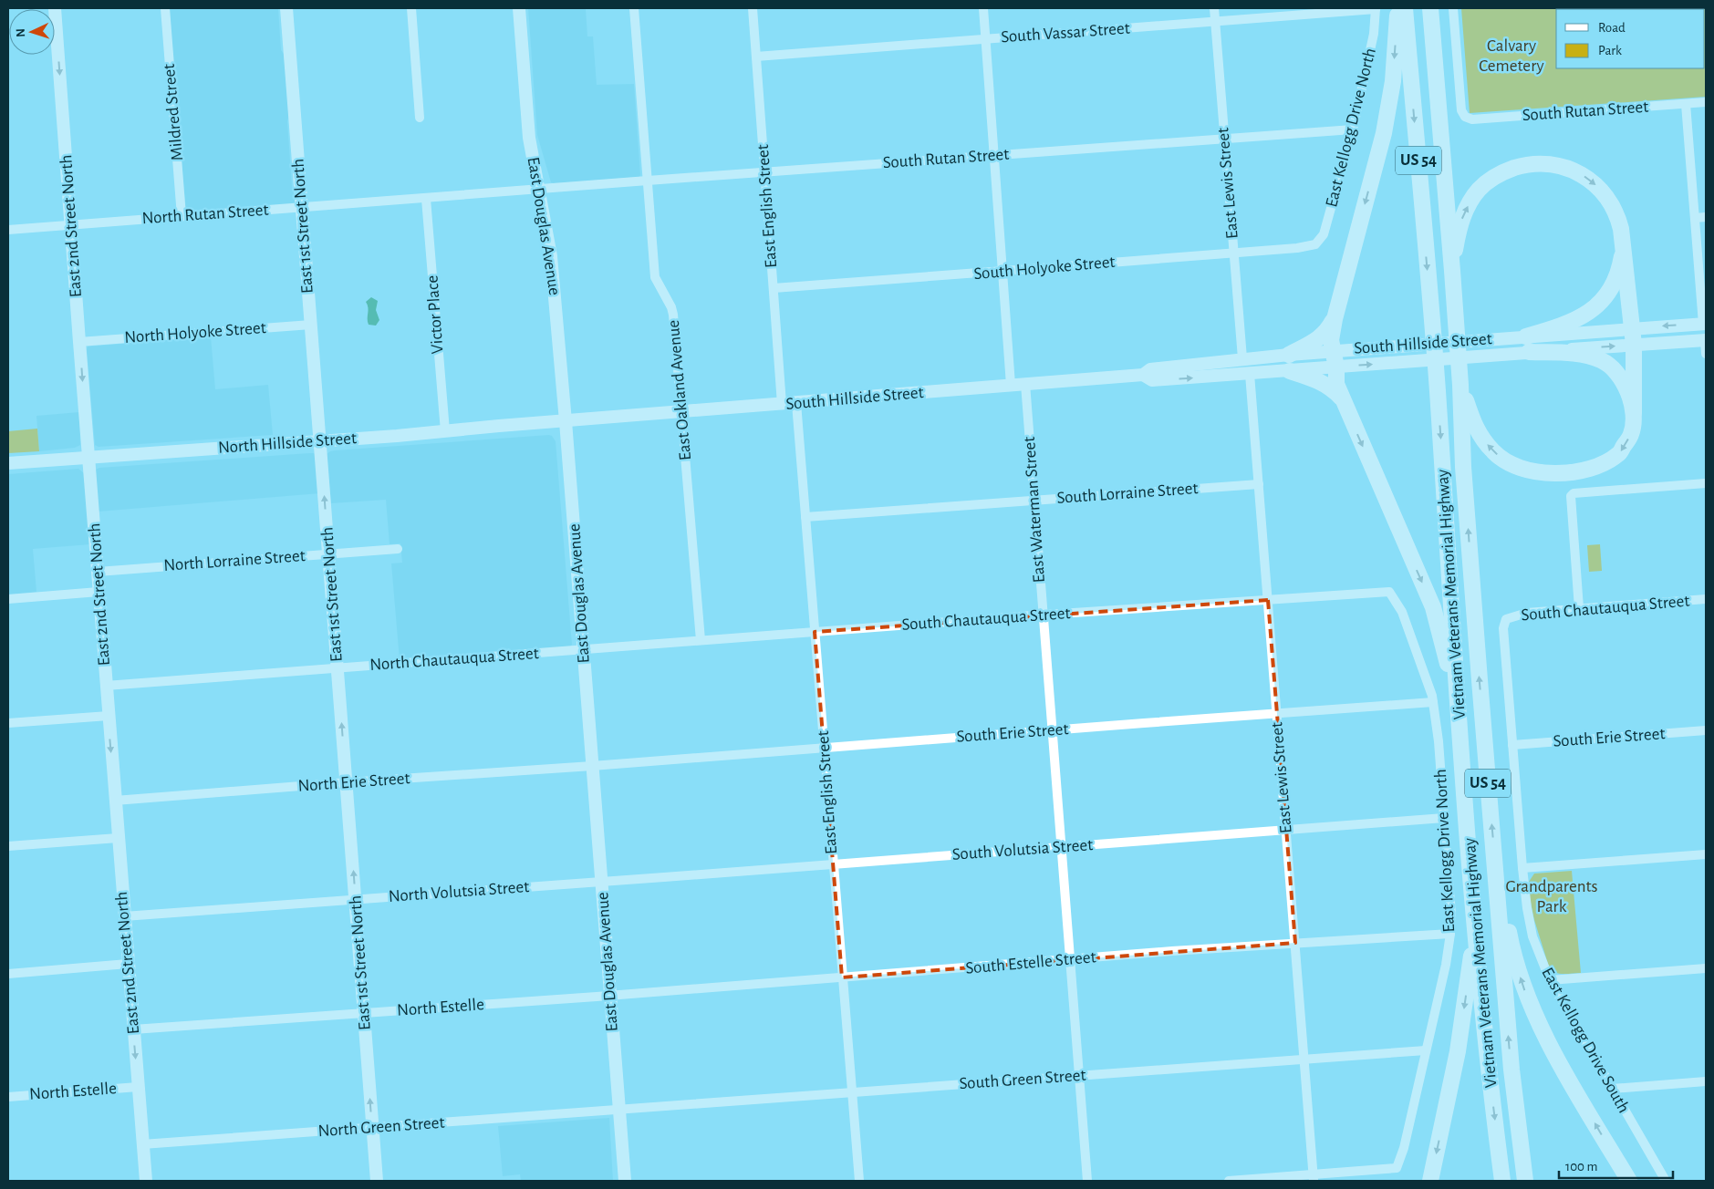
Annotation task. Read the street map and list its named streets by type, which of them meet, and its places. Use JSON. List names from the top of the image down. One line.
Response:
{"streets":{"highway":["US 54","Vietnam Veterans Memorial Highway"],"main road":["East 2nd Street North","East 1st Street North","East Douglas Avenue","South Hillside Street","North Hillside Street"],"street":["South Vassar Street","South Rutan Street","Mildred Street","East Kellogg Drive North","East Lewis Street","East English Street","North Rutan Street","South Holyoke Street","Victor Place","North Holyoke Street","East Oakland Avenue","South Lorraine Street","East Waterman Street","North Lorraine Street","South Chautauqua Street","North Chautauqua Street","South Erie Street","North Erie Street","South Volutsia Street","North Volutsia Street","South Estelle Street","North Estelle","East Kellogg Drive South","South Green Street","North Green Street"]},"crossings":[["South Vassar Street","East Kellogg Drive North"],["South Vassar Street","East Lewis Street"],["South Vassar Street","East English Street"],["South Rutan Street","East Kellogg Drive North"],["South Rutan Street","East Lewis Street"],["South Rutan Street","East English Street"],["South Rutan Street","North Rutan Street"],["South Rutan Street","East Douglas Avenue"],["South Rutan Street","East Oakland Avenue"],["Mildred Street","North Rutan Street"],["East Kellogg Drive North","East Lewis Street"],["East Kellogg Drive North","South Holyoke Street"],["East Kellogg Drive North","South Chautauqua Street"],["East Kellogg Drive North","South Erie Street"],["East Kellogg Drive North","South Volutsia Street"],["East Kellogg Drive North","South Estelle Street"],["East Kellogg Drive North","South Green Street"],["East Lewis Street","South Holyoke Street"],["East Lewis Street","South Hillside Street"],["East Lewis Street","South Lorraine Street"],["East Lewis Street","South Chautauqua Street"],["East Lewis Street","South Erie Street"],["East Lewis Street","South Volutsia Street"],["East Lewis Street","South Estelle Street"],["East Lewis Street","South Green Street"],["East English Street","South Holyoke Street"],["East English Street","South Hillside Street"],["East English Street","South Lorraine Street"],["East English Street","South Chautauqua Street"],["East English Street","South Erie Street"],["East English Street","South Volutsia Street"],["East English Street","South Estelle Street"],["East English Street","South Green Street"],["North Rutan Street","East 2nd Street North"],["North Rutan Street","East 1st Street North"],["North Rutan Street","East Douglas Avenue"],["North Rutan Street","Victor Place"],["East 2nd Street North","North Holyoke Street"],["East 2nd Street North","North Hillside Street"],["East 2nd Street North","North Lorraine Street"],["East 2nd Street North","North Chautauqua Street"],["East 2nd Street North","North Erie Street"],["East 2nd Street North","North Volutsia Street"],["East 2nd Street North","North Estelle"],["East 2nd Street North","North Green Street"],["East 1st Street North","North Holyoke Street"],["East 1st Street North","North Hillside Street"],["East 1st Street North","North Lorraine Street"],["East 1st Street North","North Chautauqua Street"],["East 1st Street North","North Erie Street"],["East 1st Street North","North Volutsia Street"],["East 1st Street North","North Estelle"],["East 1st Street North","North Green Street"],["East Douglas Avenue","South Hillside Street"],["East Douglas Avenue","North Hillside Street"],["East Douglas Avenue","South Chautauqua Street"],["East Douglas Avenue","North Chautauqua Street"],["East Douglas Avenue","South Erie Street"],["East Douglas Avenue","North Erie Street"],["East Douglas Avenue","South Volutsia Street"],["East Douglas Avenue","North Volutsia Street"],["East Douglas Avenue","South Estelle Street"],["East Douglas Avenue","North Estelle"],["East Douglas Avenue","South Green Street"],["East Douglas Avenue","North Green Street"],["Victor Place","North Hillside Street"],["South Hillside Street","East Oakland Avenue"],["South Hillside Street","North Hillside Street"],["South Hillside Street","East Waterman Street"],["East Oakland Avenue","South Chautauqua Street"],["South Lorraine Street","East Waterman Street"],["East Waterman Street","South Chautauqua Street"],["East Waterman Street","South Erie Street"],["East Waterman Street","South Volutsia Street"],["East Waterman Street","South Estelle Street"],["East Waterman Street","South Green Street"],["South Chautauqua Street","North Chautauqua Street"],["South Chautauqua Street","East Kellogg Drive South"],["South Erie Street","North Erie Street"],["South Erie Street","East Kellogg Drive South"],["South Volutsia Street","North Volutsia Street"],["South Estelle Street","North Estelle"],["South Green Street","North Green Street"]],"one_way":["East 2nd Street North","East 1st Street North"],"parks":["Calvary Cemetery","Grandparents Park"],"legend":["Road","Park"],"scale_bar":"100 m","north":"left"}
